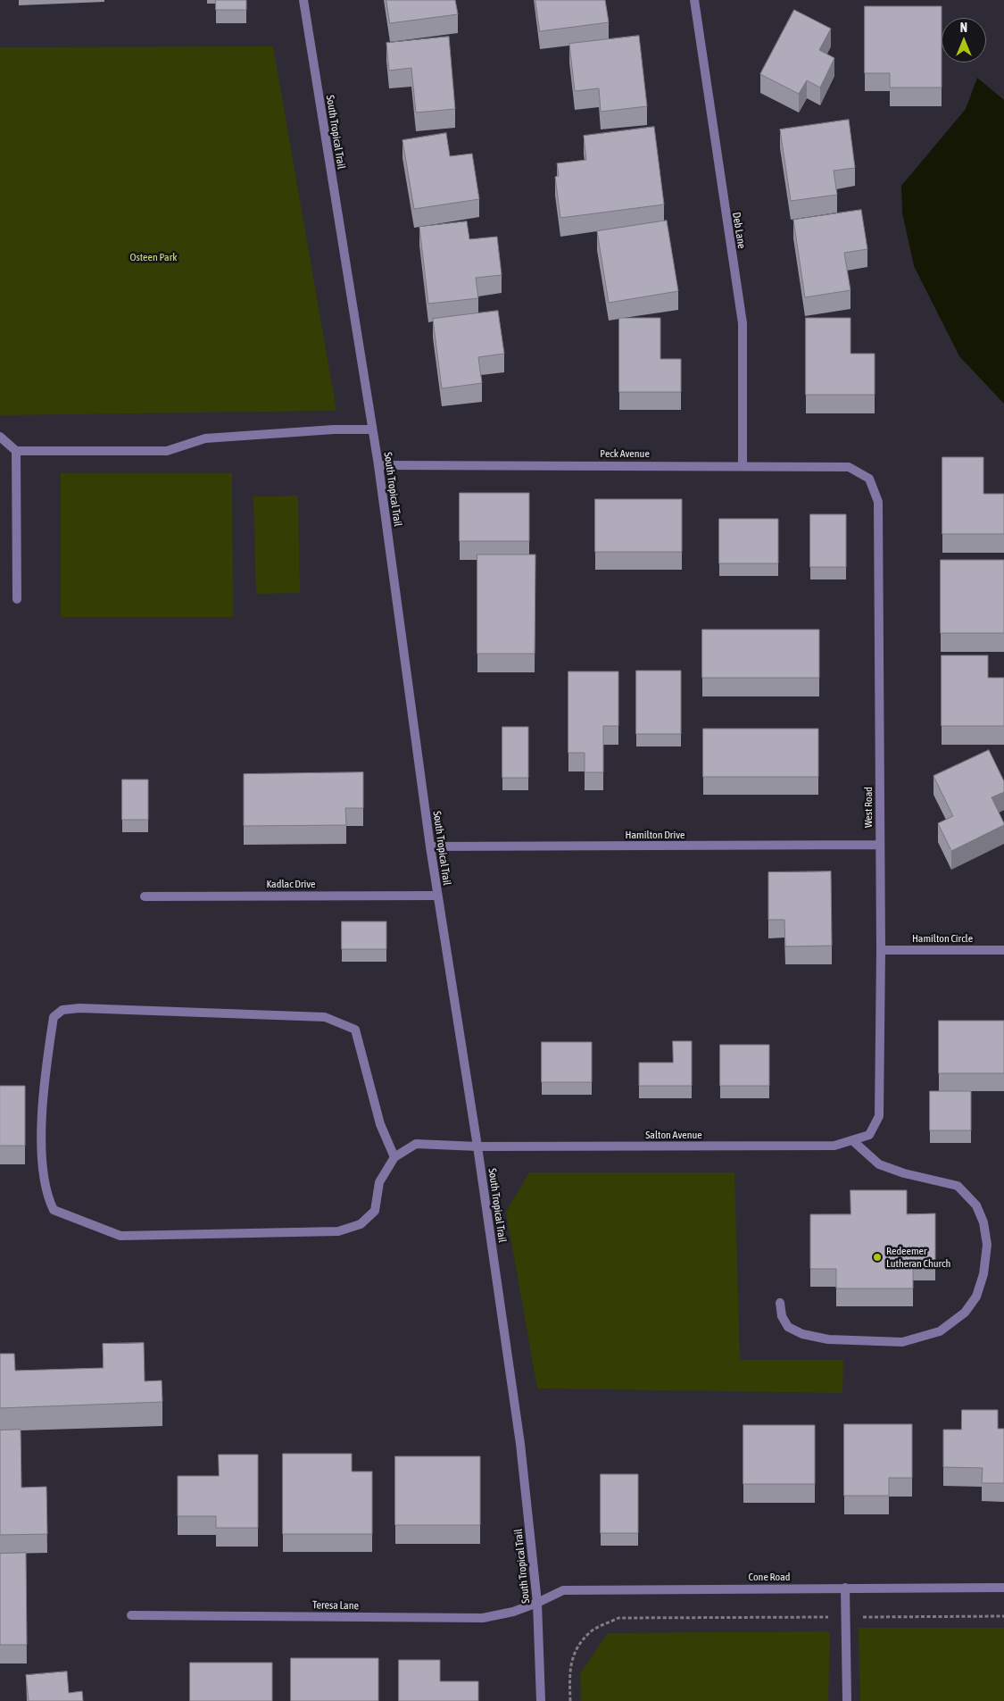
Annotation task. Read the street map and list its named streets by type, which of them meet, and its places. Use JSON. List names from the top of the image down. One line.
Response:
{"streets":{"street":["South Tropical Trail","Deb Lane","Peck Avenue","West Road","Hamilton Drive","Kadlac Drive","Hamilton Circle","Salton Avenue","Cone Road","Teresa Lane"]},"crossings":[["South Tropical Trail","Peck Avenue"],["South Tropical Trail","Hamilton Drive"],["South Tropical Trail","Kadlac Drive"],["South Tropical Trail","Salton Avenue"],["South Tropical Trail","Cone Road"],["South Tropical Trail","Teresa Lane"],["Deb Lane","Peck Avenue"],["Peck Avenue","West Road"],["West Road","Hamilton Drive"],["West Road","Hamilton Circle"],["West Road","Salton Avenue"],["Cone Road","Teresa Lane"]],"parks":["Osteen Park"],"places":["Redeemer Lutheran Church"],"north":"top"}
